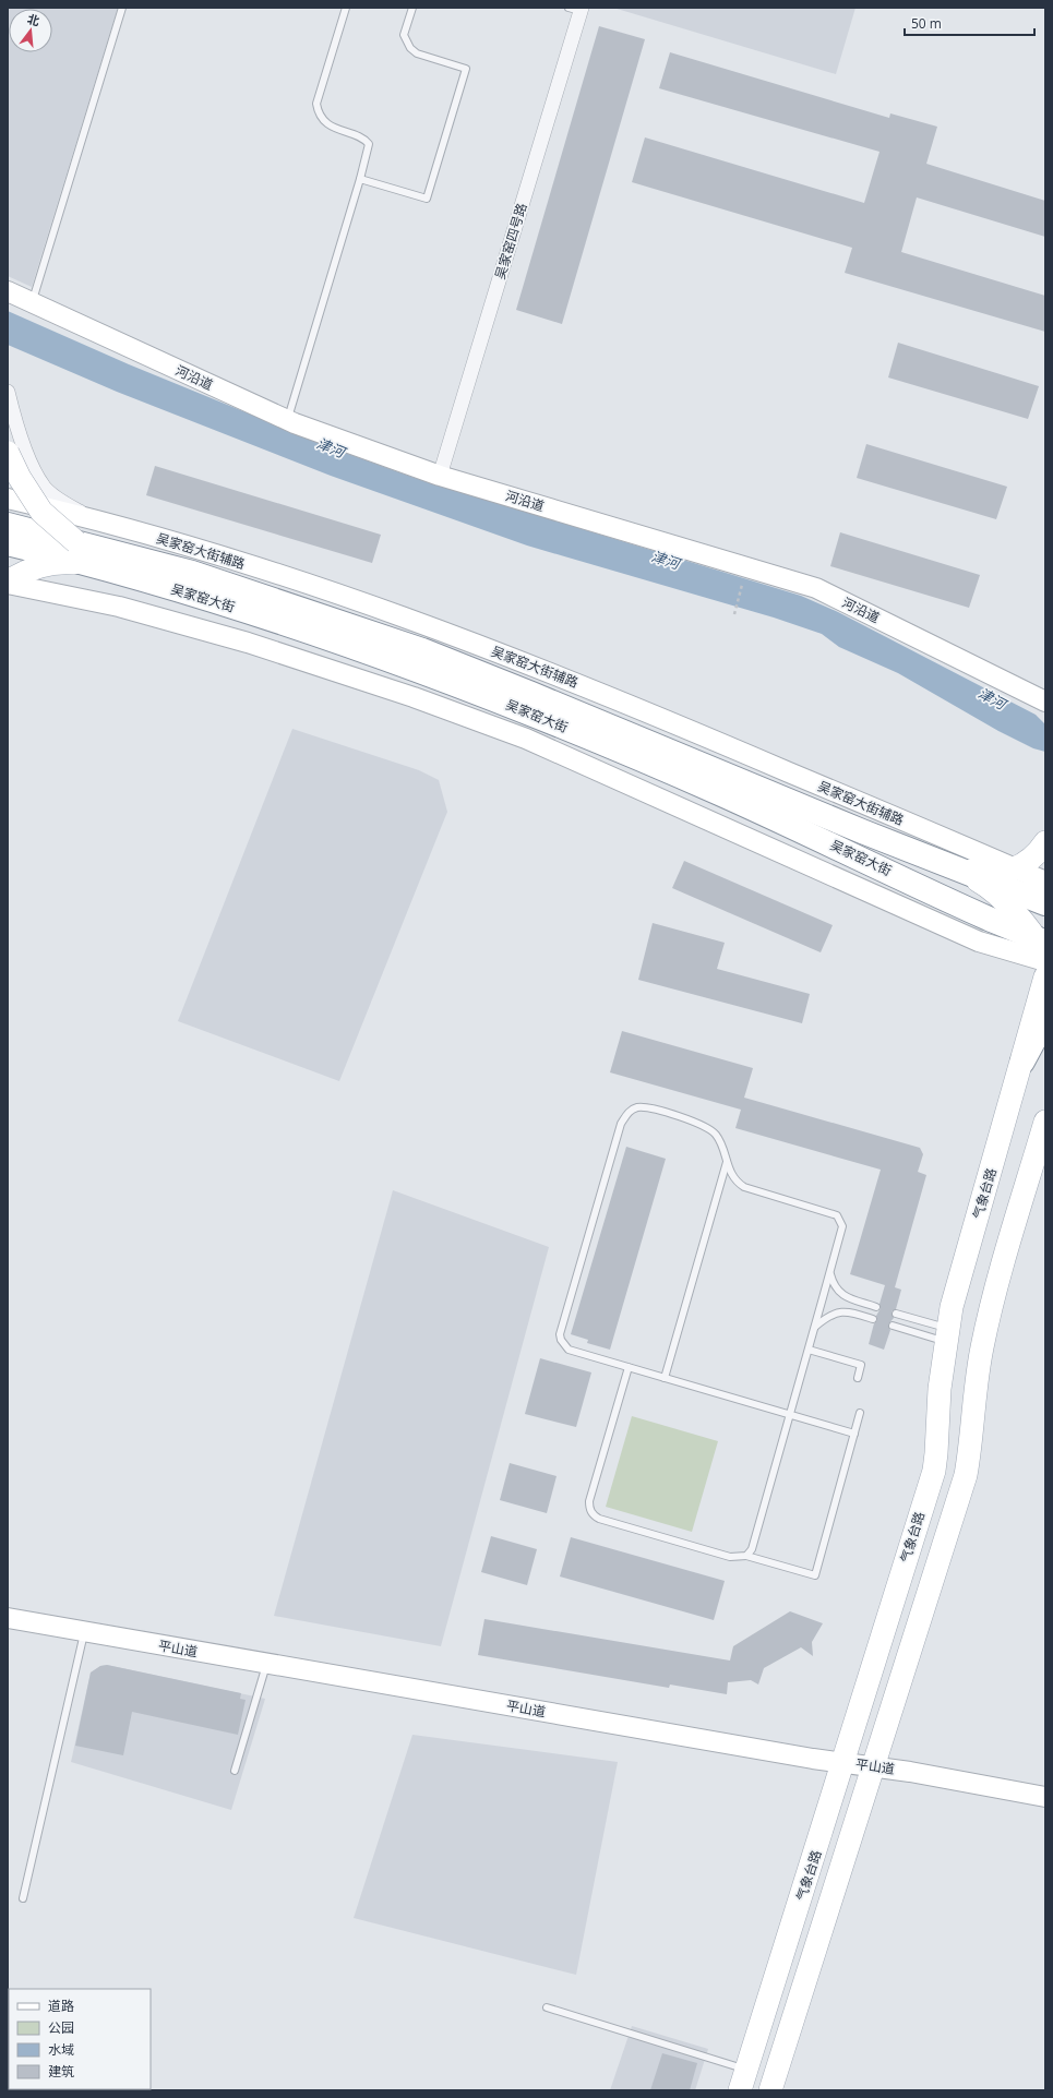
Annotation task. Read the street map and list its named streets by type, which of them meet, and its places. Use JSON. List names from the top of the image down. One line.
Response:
{"streets":{"highway":["吴家窑大街"],"main road":["气象台路"],"street":["吴家窑四号路","河沿道","吴家窑大街辅路","平山道"]},"crossings":[["吴家窑四号路","河沿道"],["吴家窑大街辅路","吴家窑大街"],["气象台路","平山道"]],"water":["津河"],"legend":["道路","公园","水域","建筑"],"scale_bar":"50 m","north":"top"}
